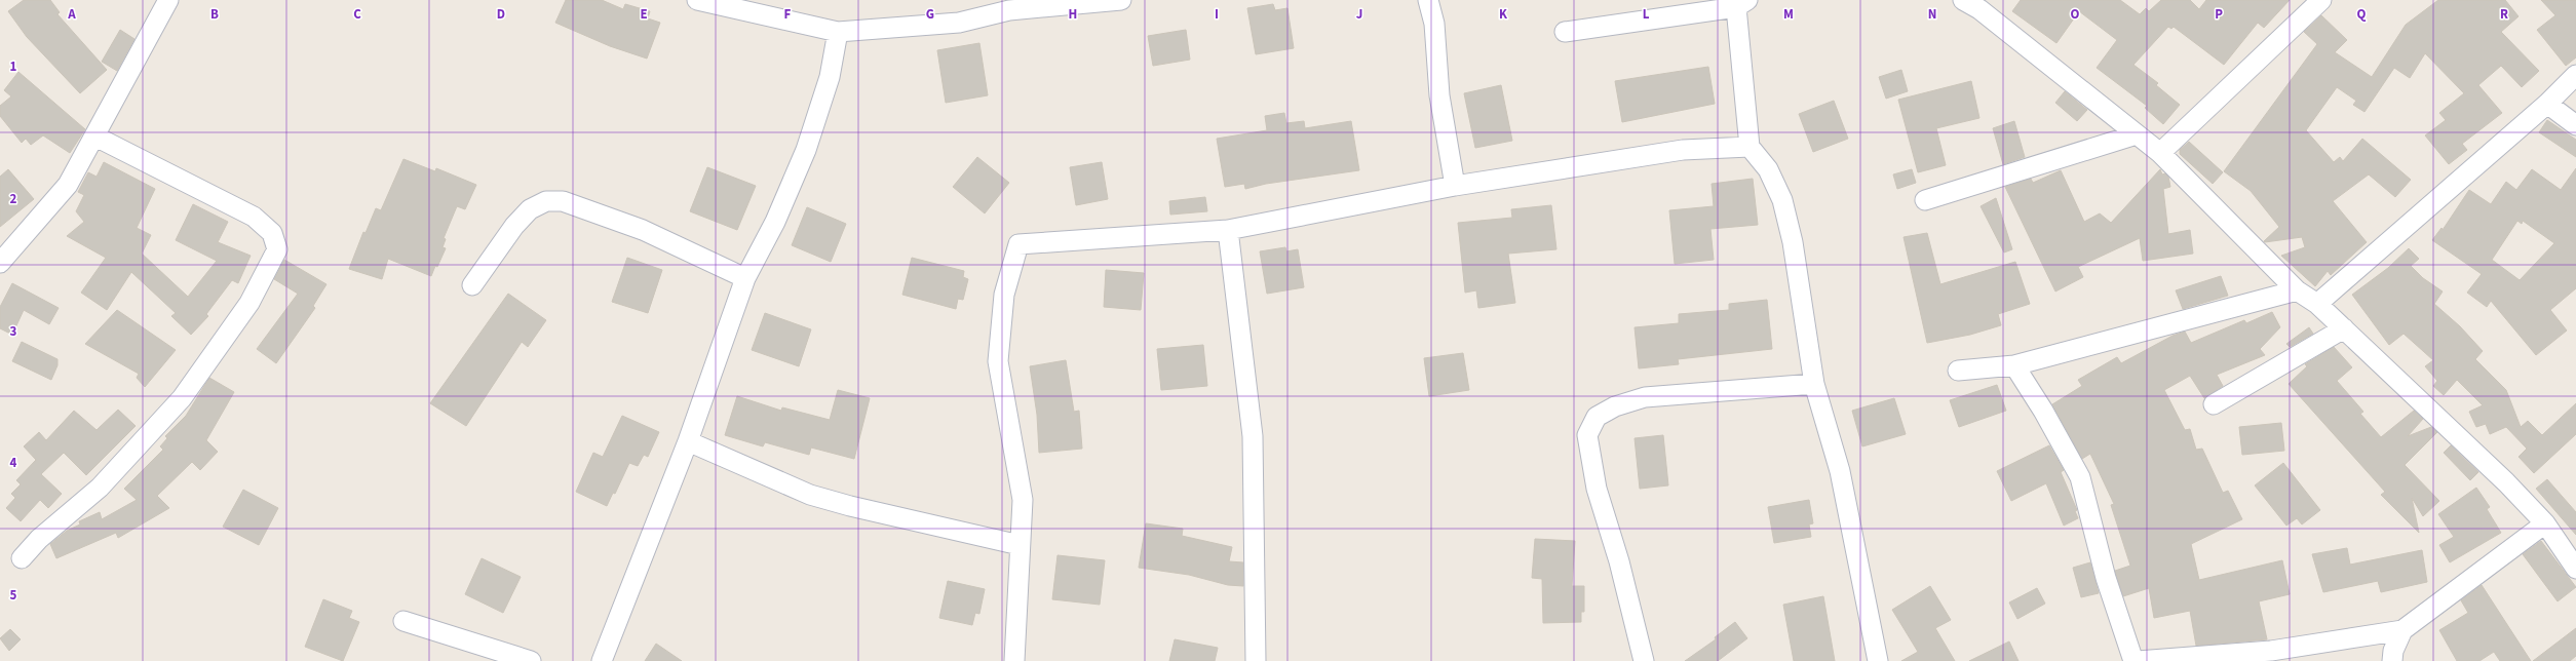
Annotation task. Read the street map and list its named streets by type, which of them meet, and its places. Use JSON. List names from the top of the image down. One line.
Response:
{"grid":{"columns":["A","B","C","D","E","F","G","H","I","J","K","L","M","N","O","P","Q","R"],"rows":["1","2","3","4","5"]}}
